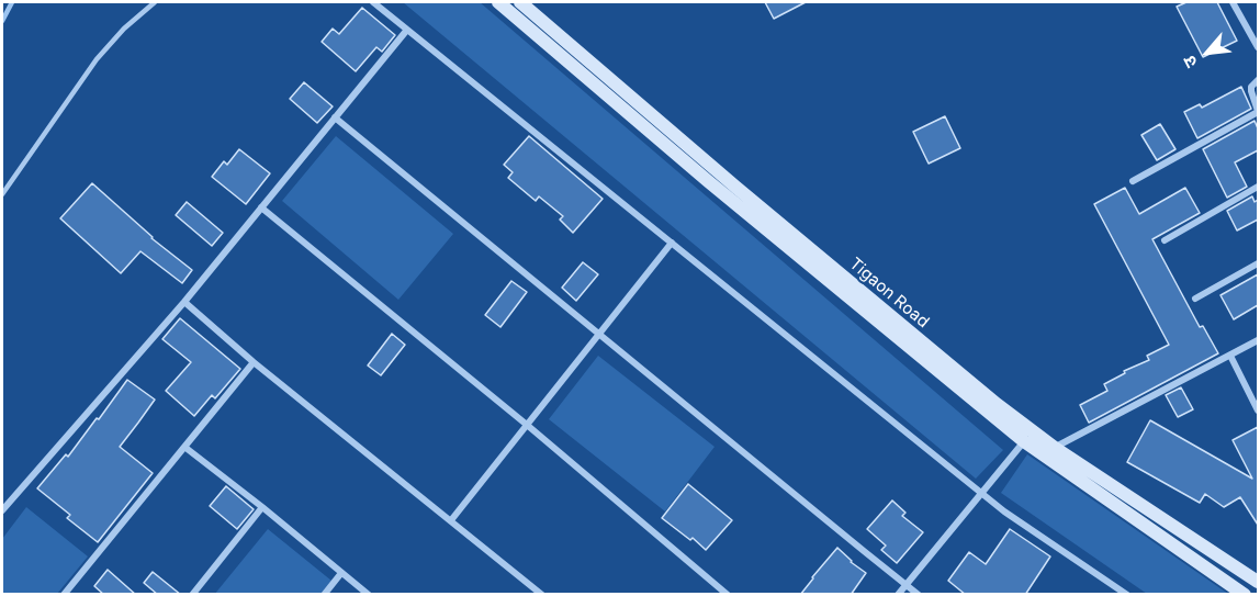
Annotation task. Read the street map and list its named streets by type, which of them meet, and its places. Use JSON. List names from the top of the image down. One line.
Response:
{"streets":{"street":["Tigaon Road"]},"north":"bottom left"}
